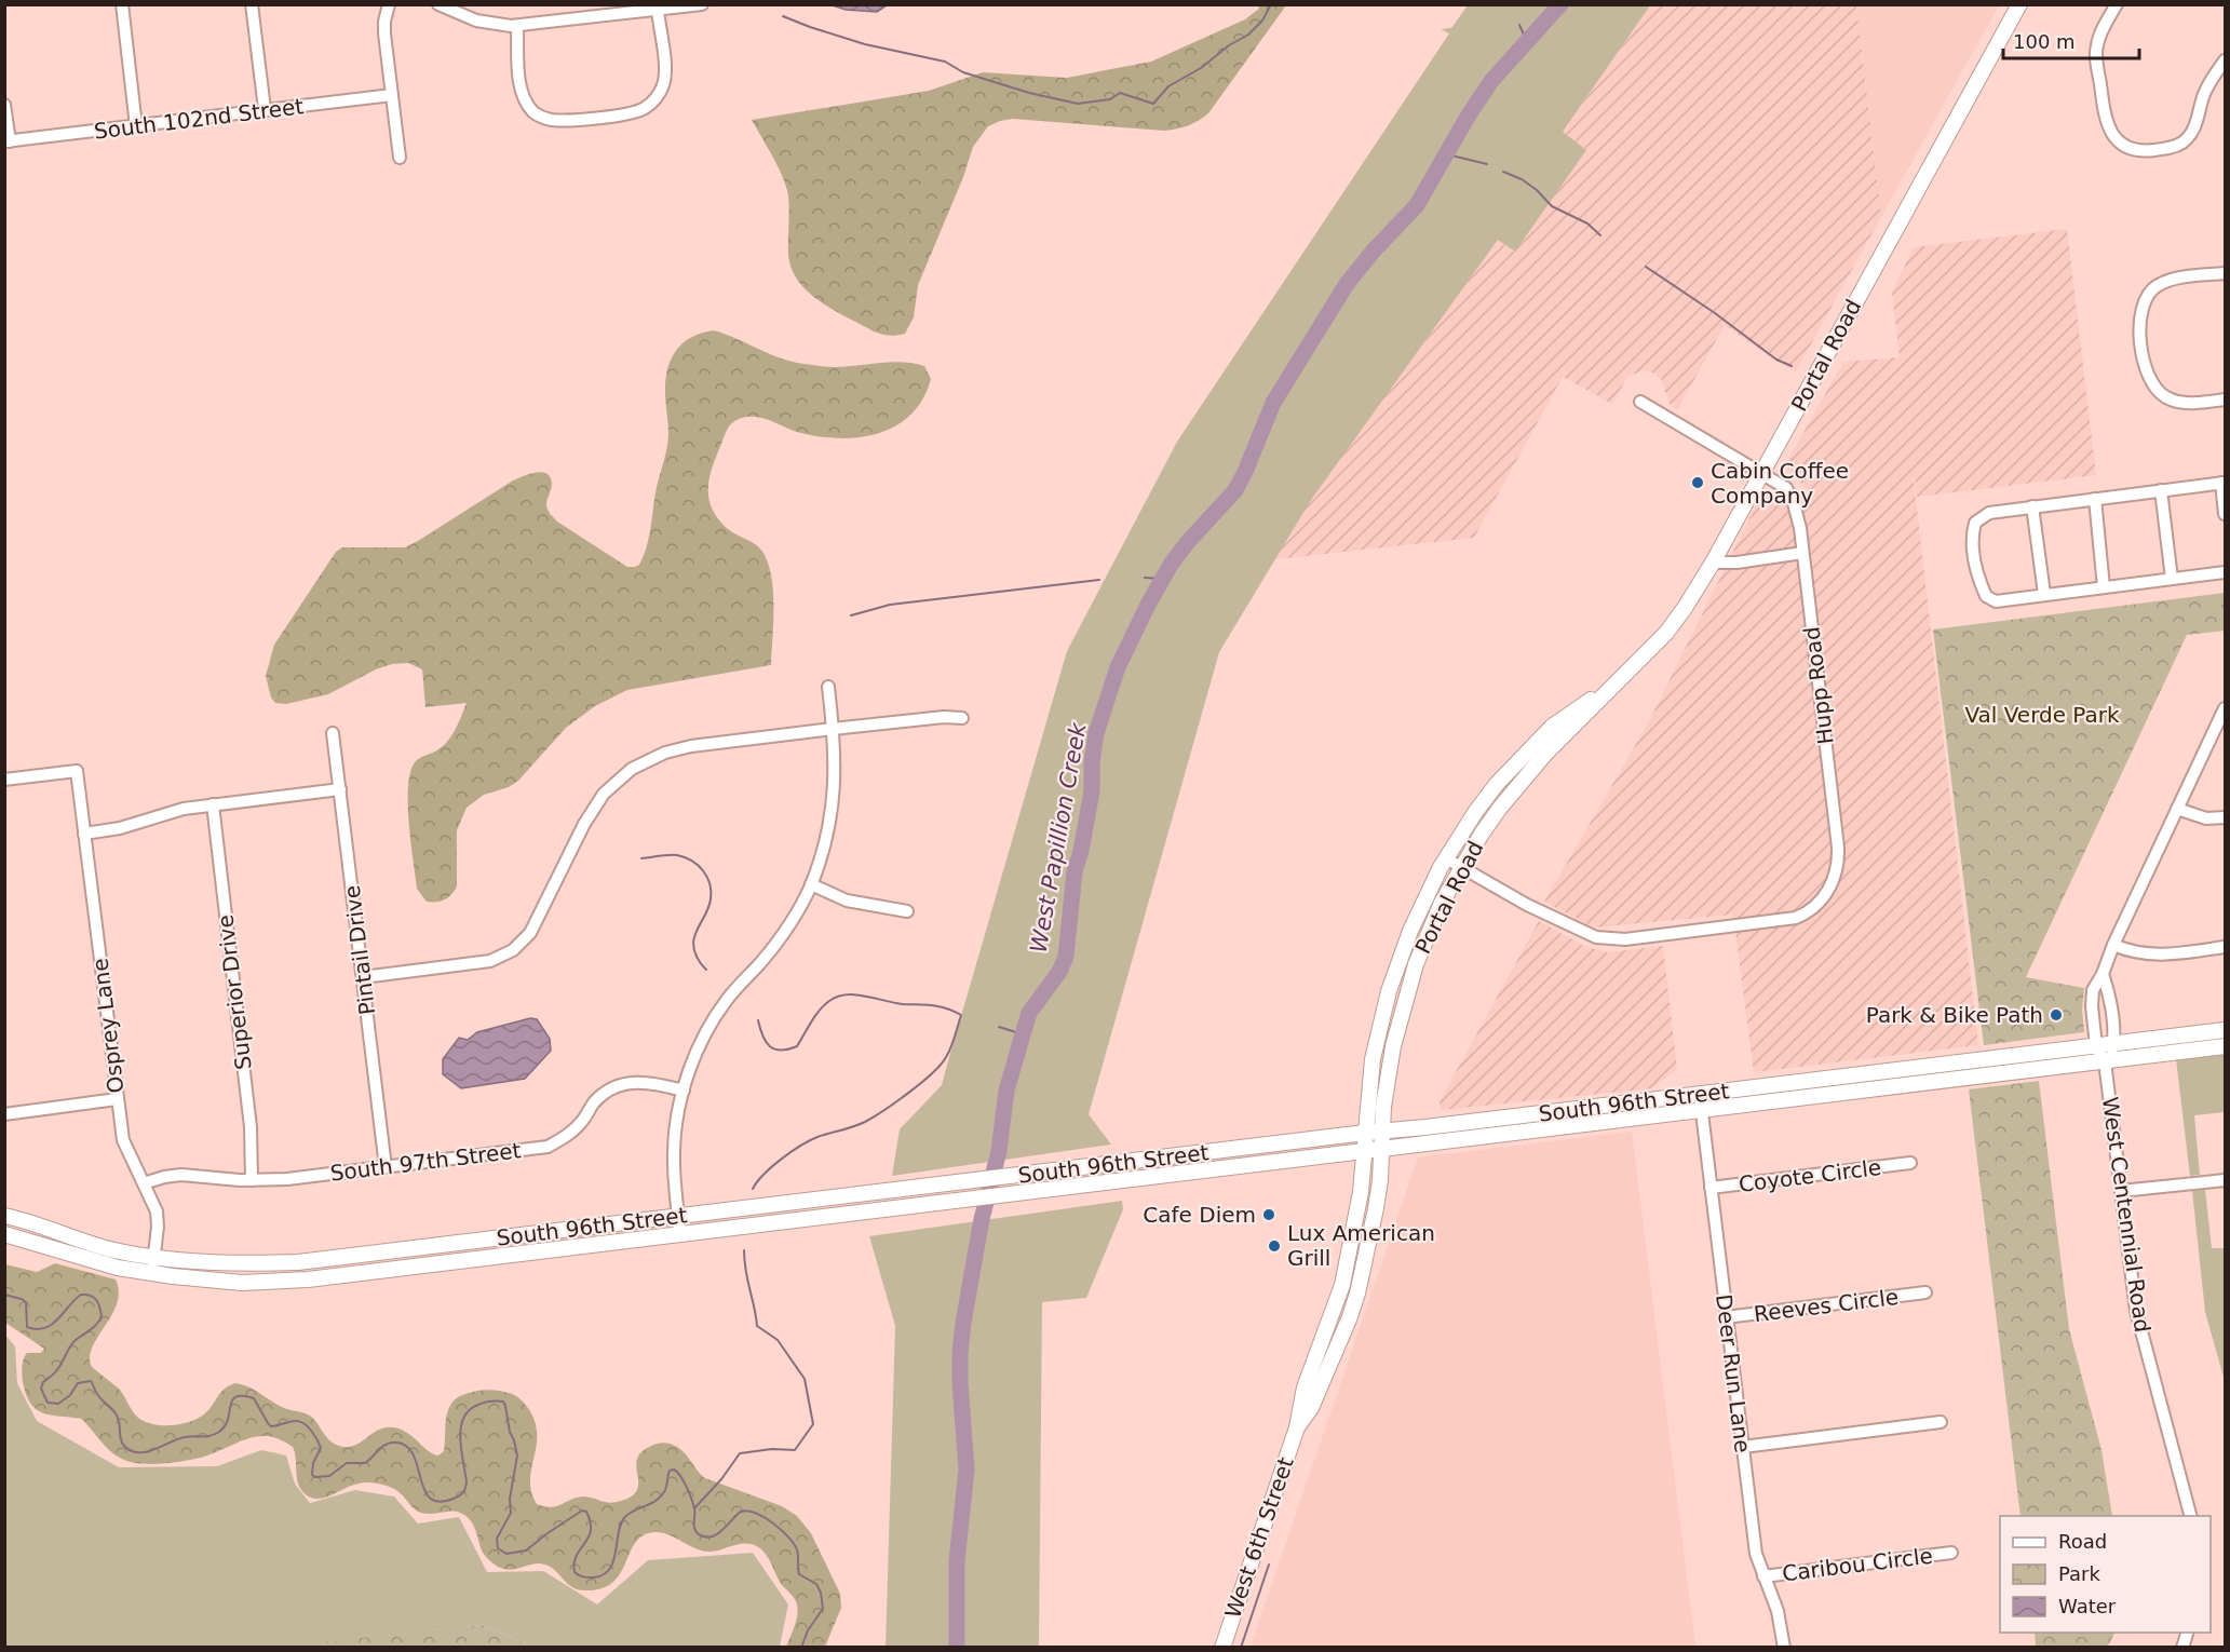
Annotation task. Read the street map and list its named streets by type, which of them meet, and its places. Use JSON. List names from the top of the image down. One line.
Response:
{"streets":{"main road":["Portal Road","South 96th Street","West 6th Street"],"street":["South 102nd Street","Hupp Road","Pintail Drive","Superior Drive","Osprey Lane","South 97th Street","Coyote Circle","West Centennial Road","Reeves Circle","Deer Run Lane","Caribou Circle"]},"crossings":[["Portal Road","Hupp Road"],["Portal Road","South 96th Street"],["Portal Road","West 6th Street"],["Pintail Drive","South 97th Street"],["Superior Drive","South 97th Street"],["Osprey Lane","South 96th Street"],["Osprey Lane","South 97th Street"],["South 96th Street","West Centennial Road"],["South 96th Street","Deer Run Lane"],["South 96th Street","West 6th Street"],["Coyote Circle","Deer Run Lane"],["Reeves Circle","Deer Run Lane"],["Deer Run Lane","Caribou Circle"]],"water":["West Papillion Creek"],"parks":["Val Verde Park"],"places":["Cabin Coffee Company","Park & Bike Path","Cafe Diem","Lux American Grill"],"legend":["Road","Park","Water"],"scale_bar":"100 m"}
